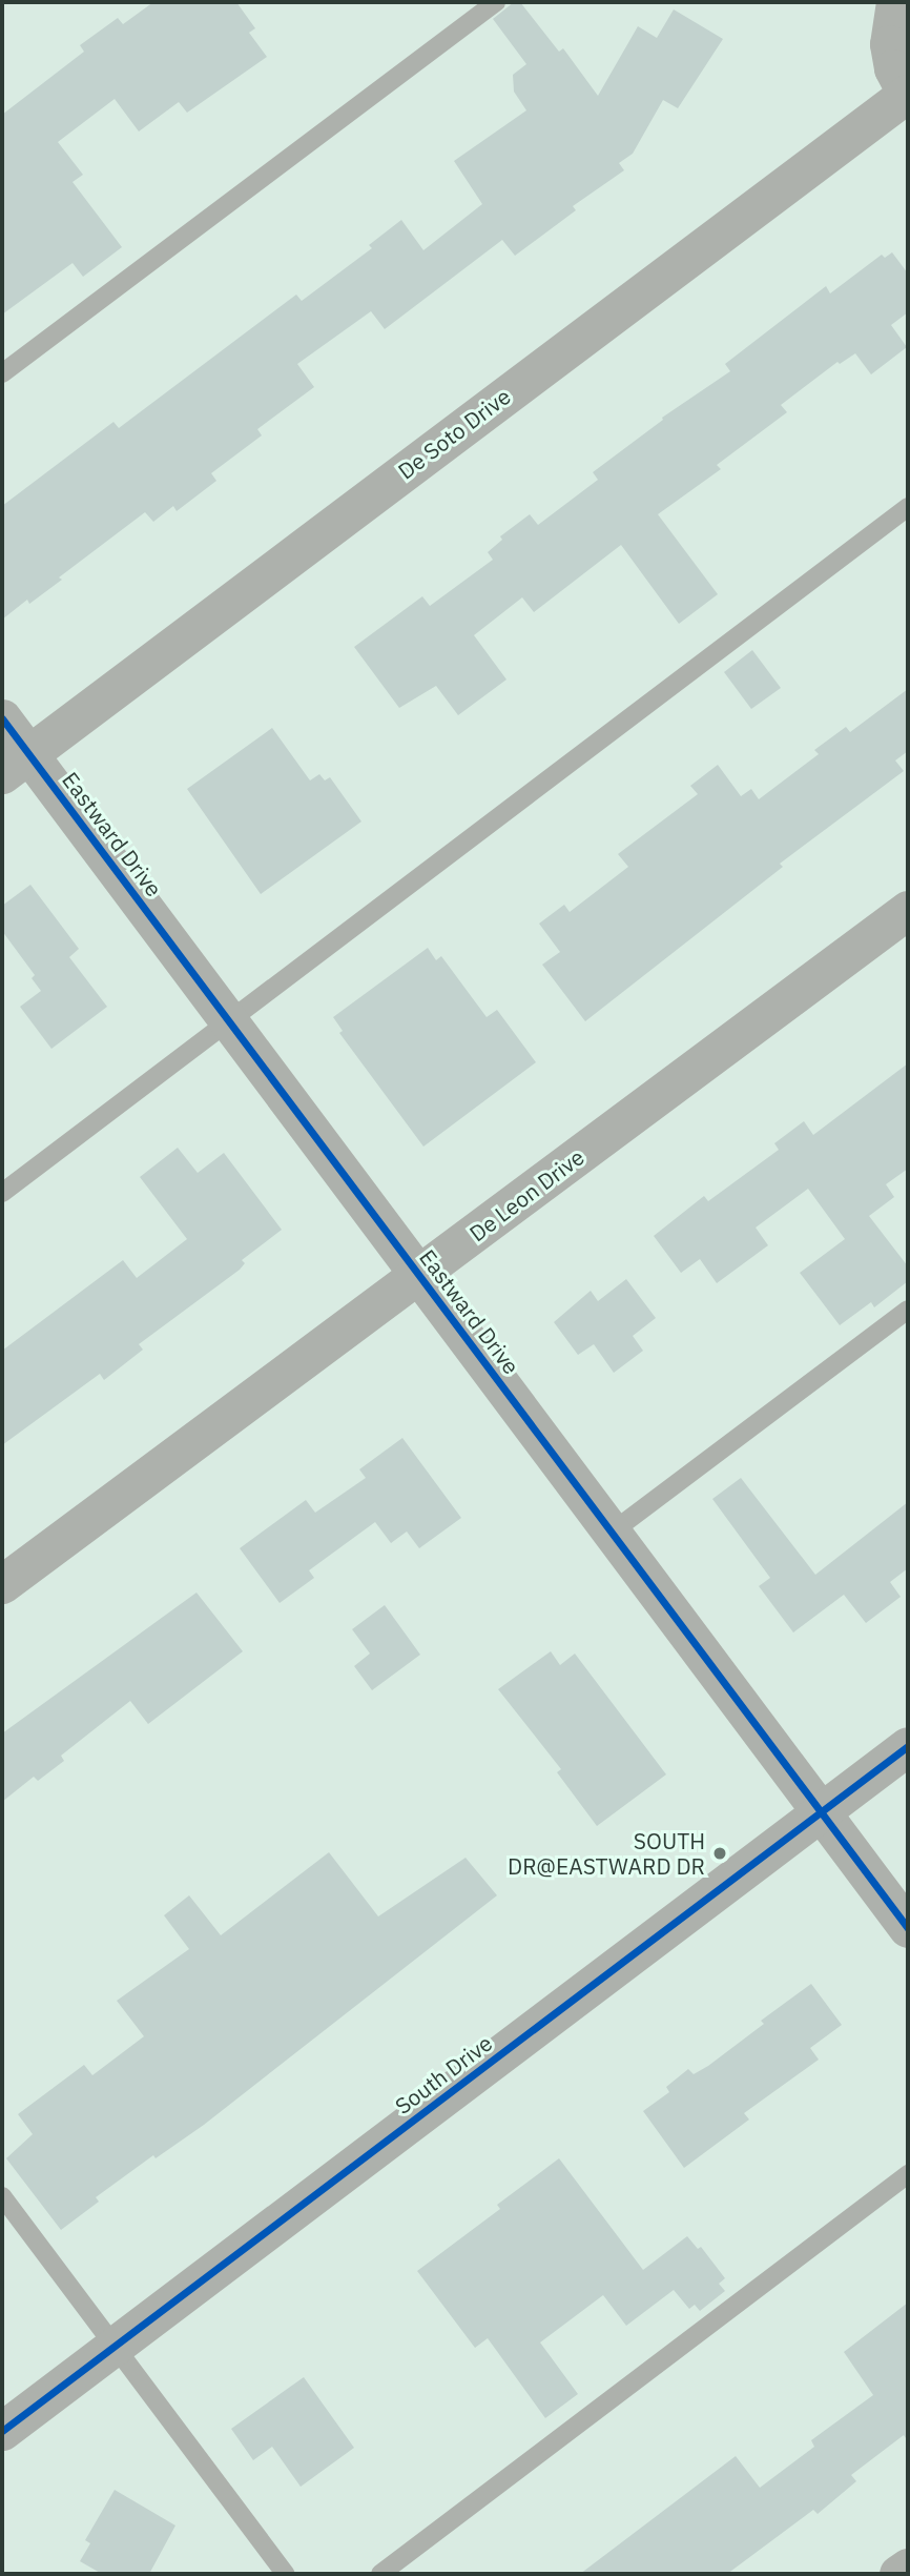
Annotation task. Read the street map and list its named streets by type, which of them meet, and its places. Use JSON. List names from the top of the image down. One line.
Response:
{"streets":{"street":["De Soto Drive","Eastward Drive","De Leon Drive","South Drive"]},"crossings":[["De Soto Drive","Eastward Drive"],["Eastward Drive","De Leon Drive"],["Eastward Drive","South Drive"]],"places":["SOUTH DR@EASTWARD DR"]}
